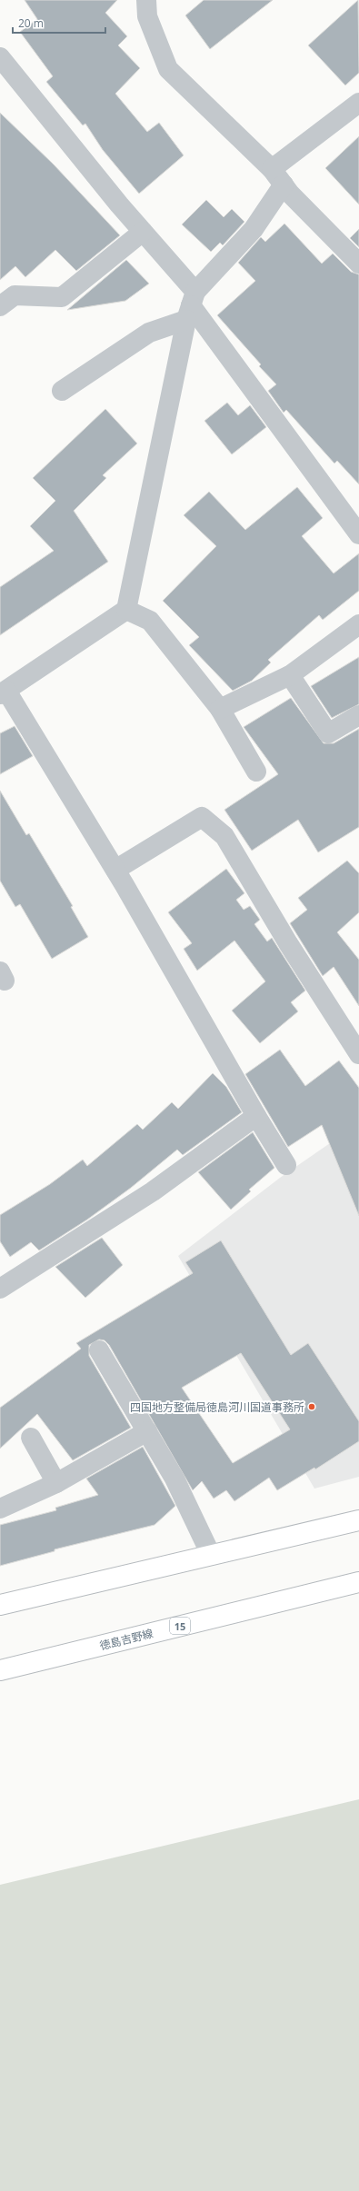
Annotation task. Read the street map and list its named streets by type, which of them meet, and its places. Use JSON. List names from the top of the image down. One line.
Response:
{"streets":{"main road":["15","徳島吉野線"]},"places":["四国地方整備局徳島河川国道事務所"],"scale_bar":"20 m"}
